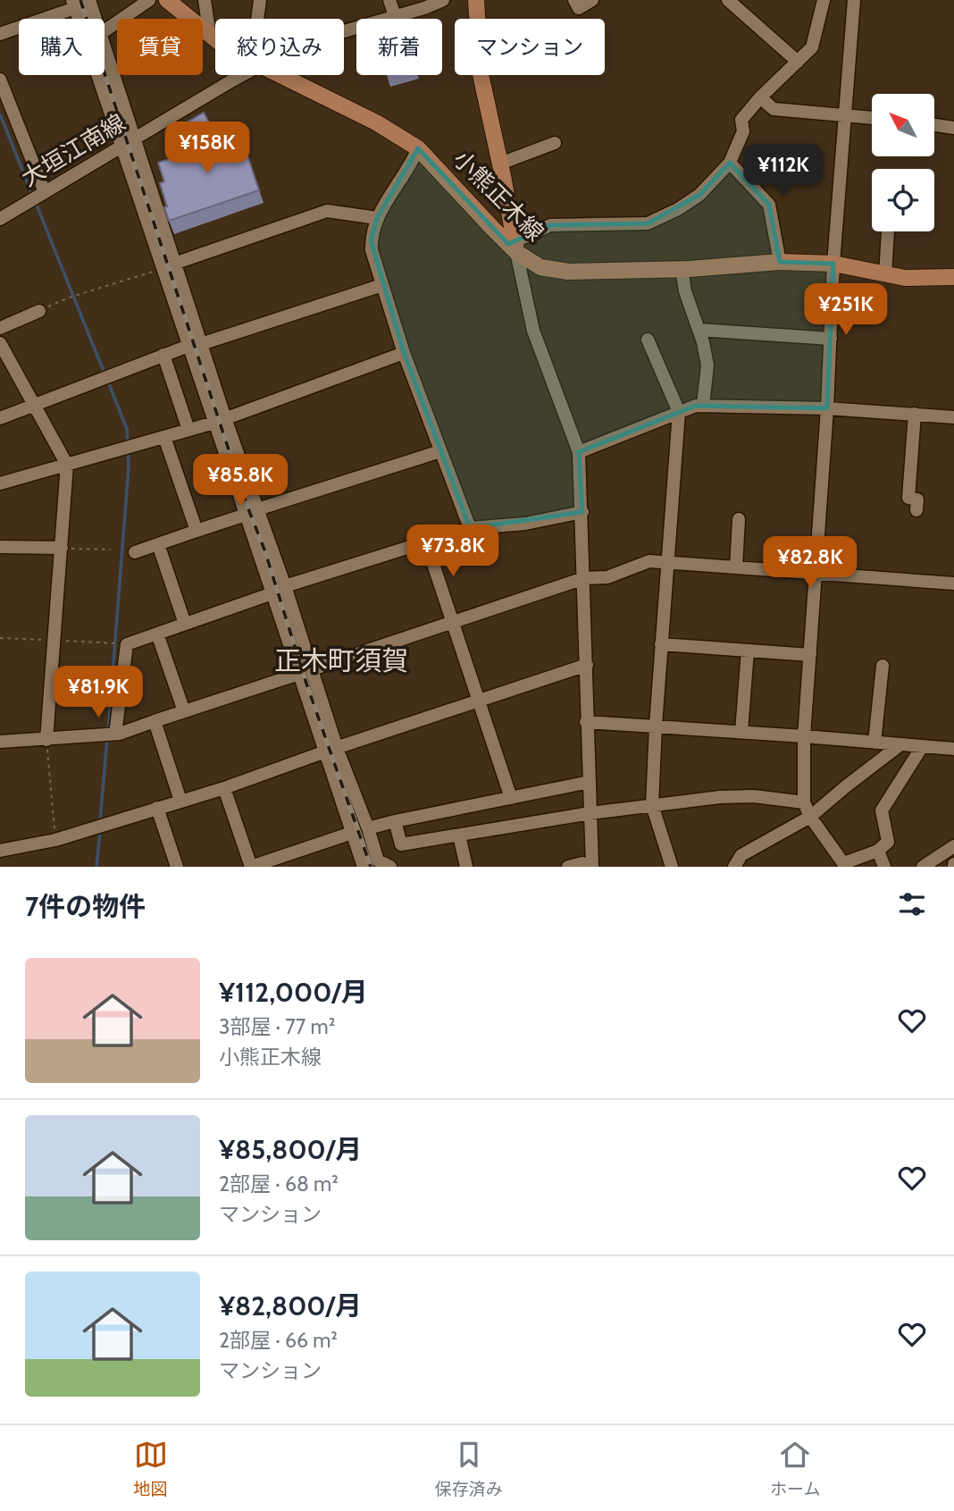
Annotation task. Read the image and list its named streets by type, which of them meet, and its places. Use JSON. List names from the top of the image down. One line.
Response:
{"streets":{"main road":["小熊正木線"],"street":["大垣江南線"]},"districts":["正木町須賀"],"north":"top left","page":{"chip":["購入","賃貸","絞り込み","新着","マンション"],"price":["¥158K","¥112K","¥251K","¥85.8K","¥73.8K","¥82.8K","¥81.9K"],"heading":"7件の物件","list":[{"name":"¥112,000/月","note":"3部屋 · 77 m² · 小熊正木線"},{"name":"¥85,800/月","note":"2部屋 · 68 m² · マンション"},{"name":"¥82,800/月","note":"2部屋 · 66 m² · マンション"}],"tabs":["地図","保存済み","ホーム"]}}
